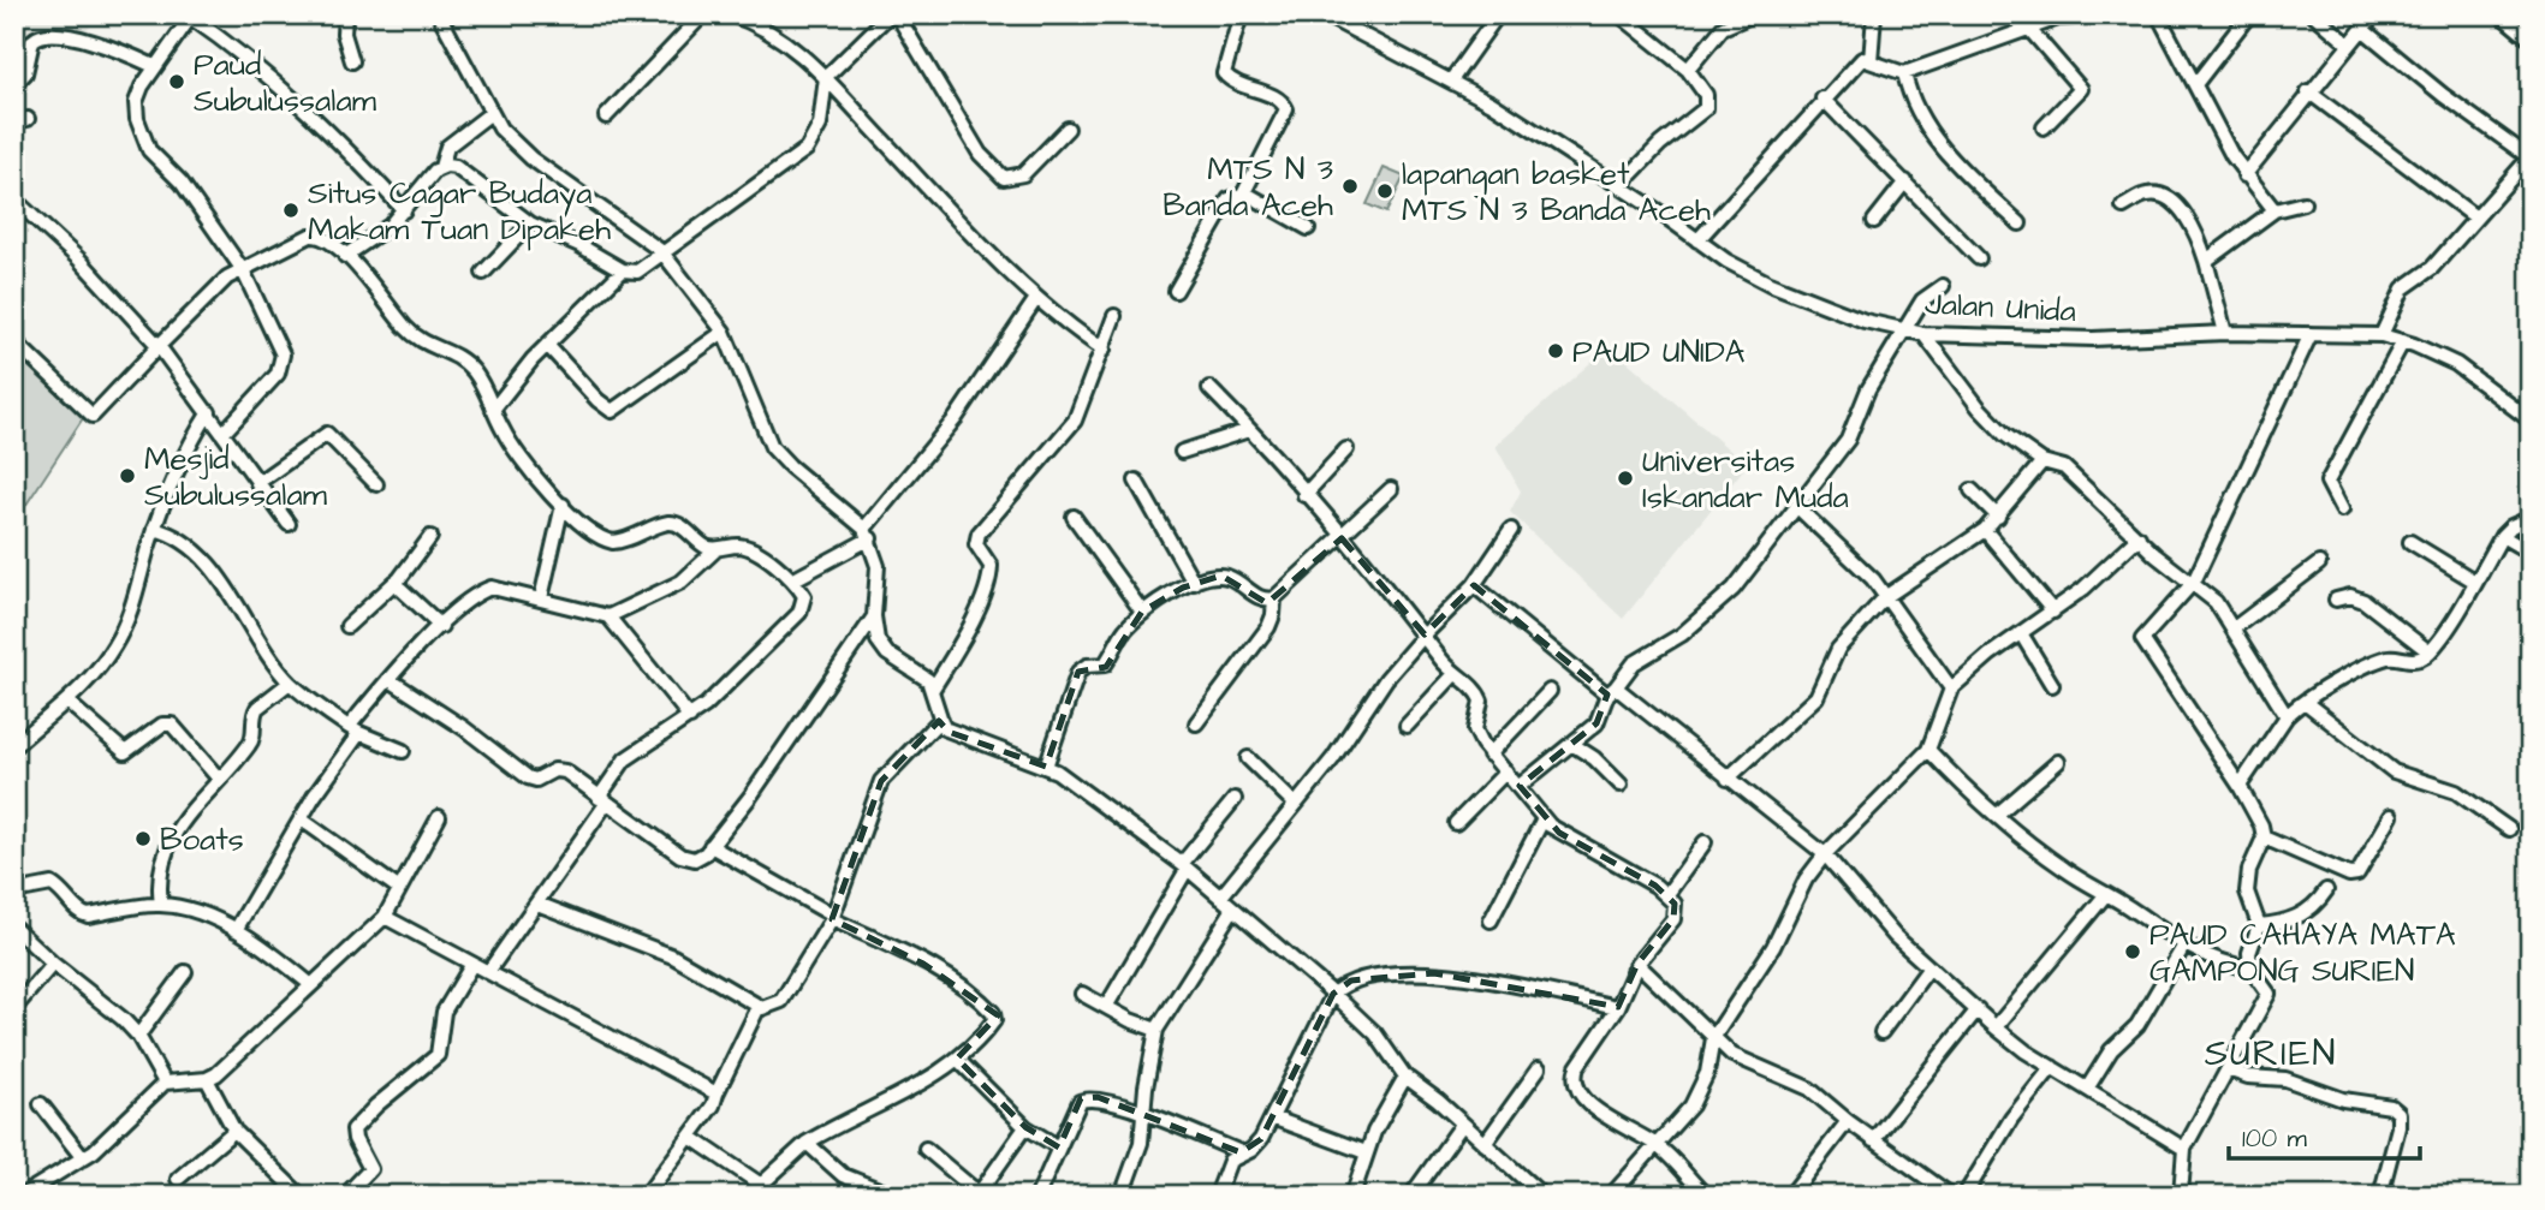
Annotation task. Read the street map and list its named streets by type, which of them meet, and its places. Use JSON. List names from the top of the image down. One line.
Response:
{"streets":{"street":["Jalan Unida"]},"districts":["SURIEN"],"places":["Paud Subulussalam","MTS N 3 Banda Aceh","lapangan basket MTS N 3 Banda Aceh","Situs Cagar Budaya Makam Tuan Dipakeh","PAUD UNIDA","Mesjid Subulussalam","Universitas Iskandar Muda","Boats","PAUD CAHAYA MATA GAMPONG SURIEN"],"scale_bar":"100 m"}
